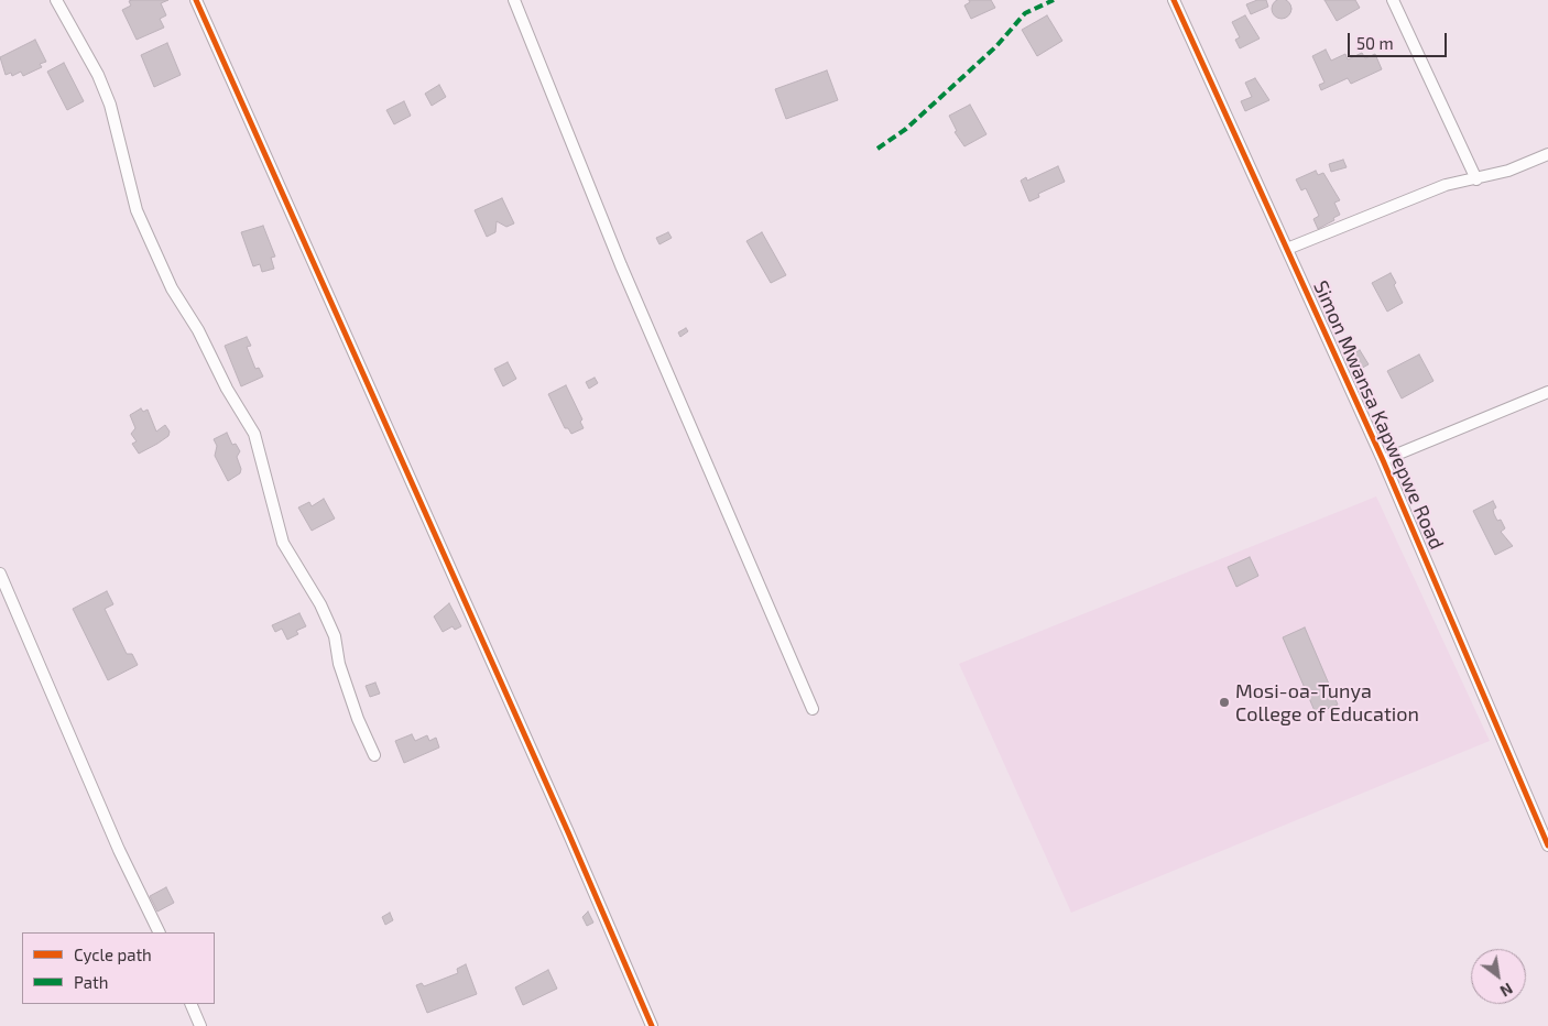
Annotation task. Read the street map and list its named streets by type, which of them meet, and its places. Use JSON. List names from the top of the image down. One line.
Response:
{"streets":{"street":["Simon Mwansa Kapwepwe Road"]},"places":["Mosi-oa-Tunya College of Education"],"legend":["Cycle path","Path"],"scale_bar":"50 m","north":"bottom right"}
